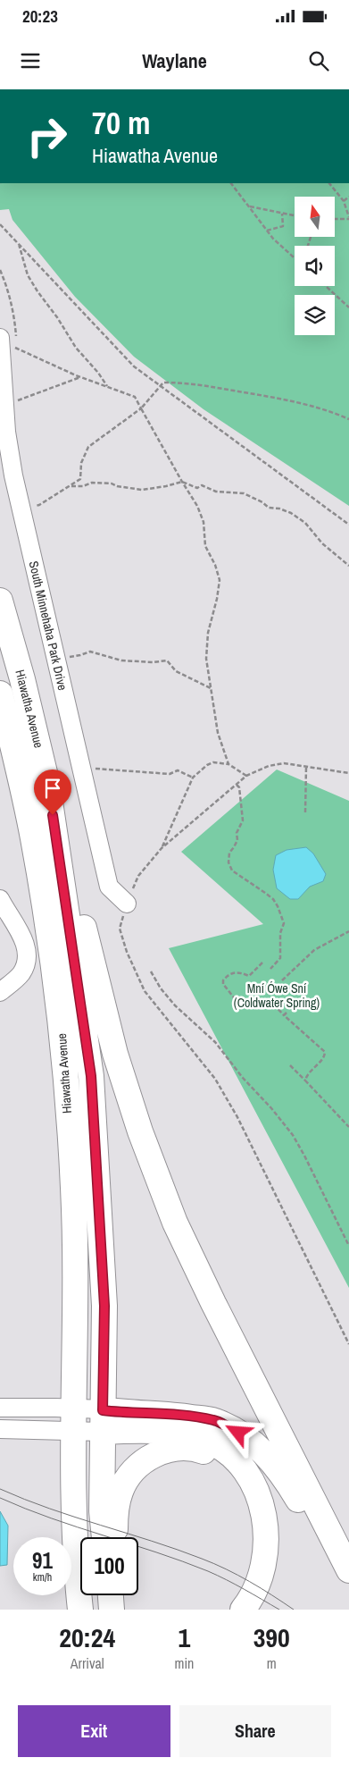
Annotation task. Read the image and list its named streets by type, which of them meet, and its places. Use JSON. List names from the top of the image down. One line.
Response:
{"streets":{"highway":["Hiawatha Avenue"],"street":["South Minnehaha Park Drive"]},"parks":["Mní Ówe Sní (Coldwater Spring)"],"north":"top","page":{"status":"20:23","header":"Waylane","turn":["70 m","Hiawatha Avenue"],"speed":"91 km/h","limit":"100","eta":["20:24","Arrival","1","min","390","m"],"buttons":["Exit","Share"]}}
